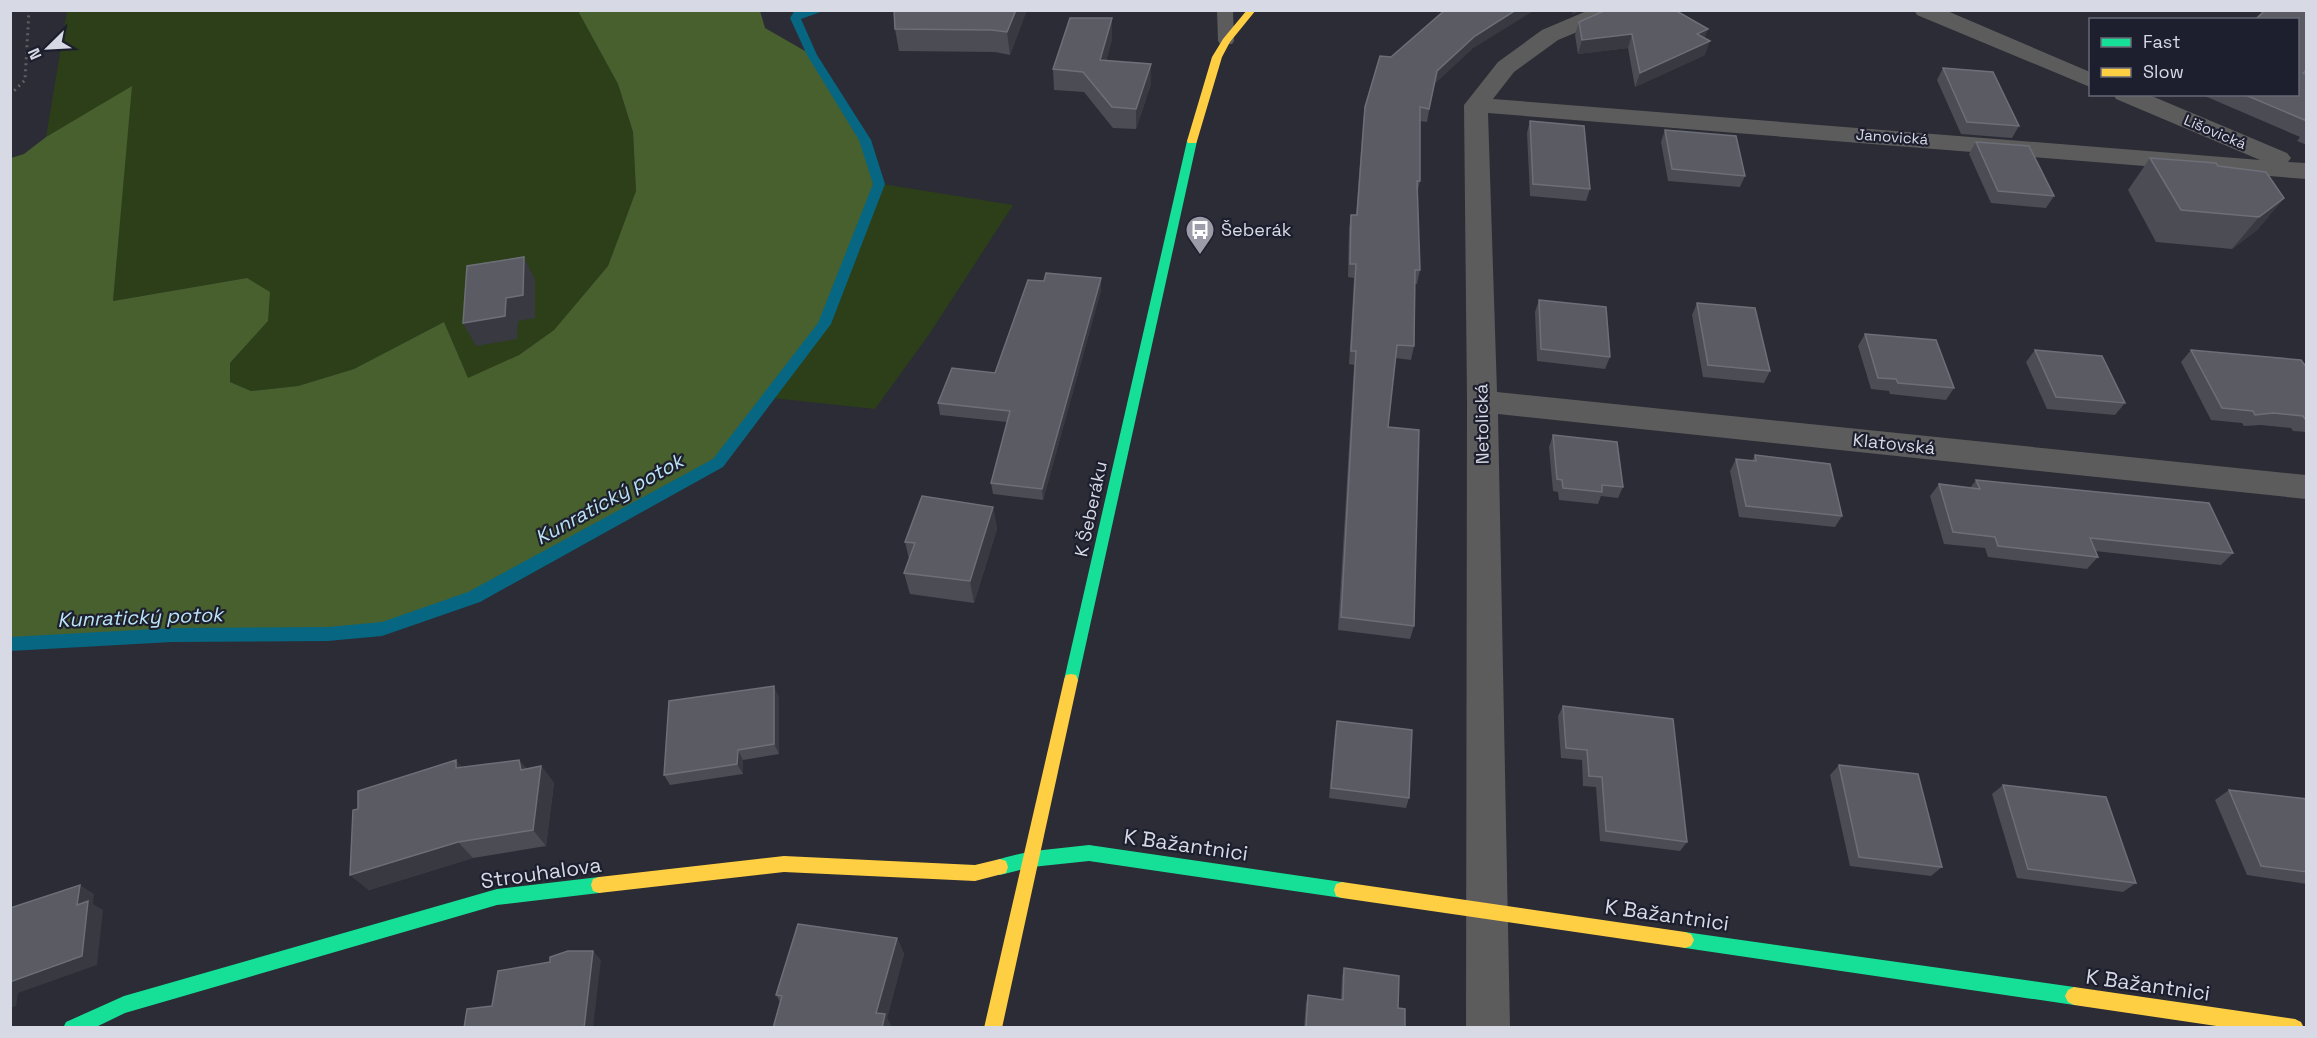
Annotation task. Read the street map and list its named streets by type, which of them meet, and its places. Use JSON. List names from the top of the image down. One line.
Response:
{"streets":{"street":["Lišovická","Janovická","Netolická","Klatovská","K Šeberáku","K Bažantnici","Strouhalova"]},"crossings":[["Lišovická","Janovická"],["Janovická","Netolická"],["Netolická","Klatovská"],["Netolická","K Bažantnici"],["K Šeberáku","K Bažantnici"],["K Šeberáku","Strouhalova"],["K Bažantnici","Strouhalova"]],"water":["Kunratický potok"],"places":{"bus stop":["Šeberák"]},"legend":["Fast","Slow"],"north":"bottom left"}
